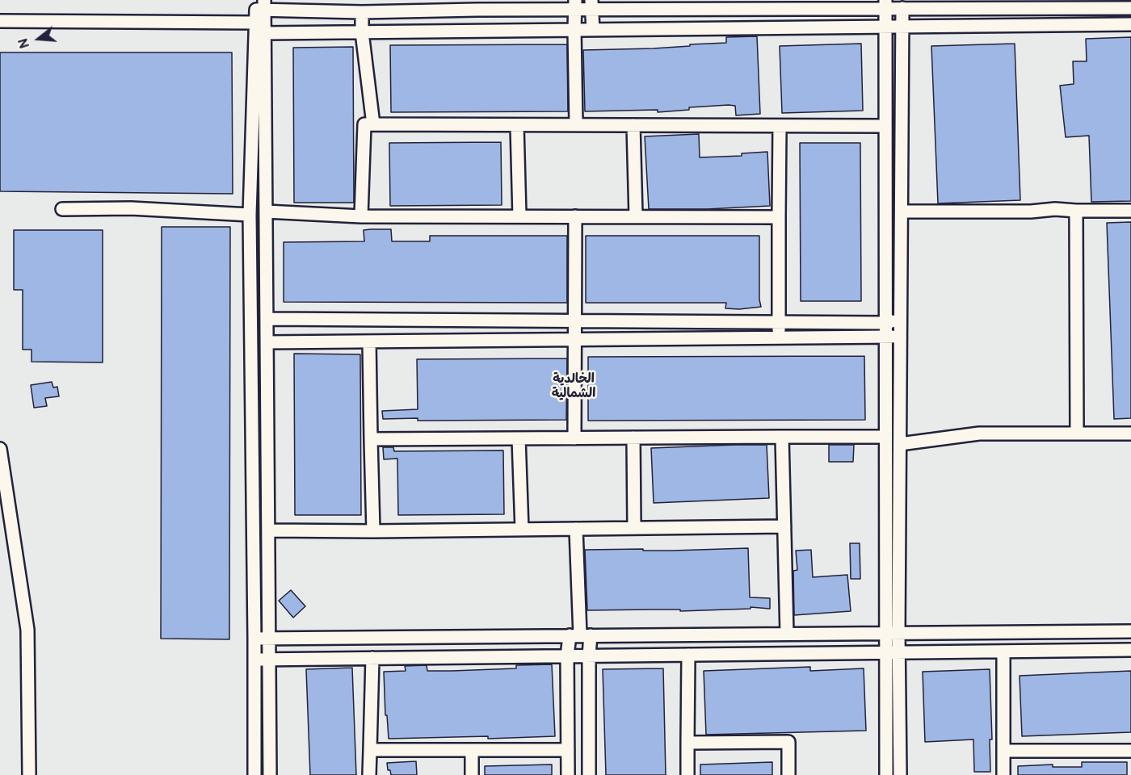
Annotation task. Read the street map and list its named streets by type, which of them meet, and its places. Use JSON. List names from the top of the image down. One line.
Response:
{"districts":["الخالدية الشمالية"],"north":"left"}
